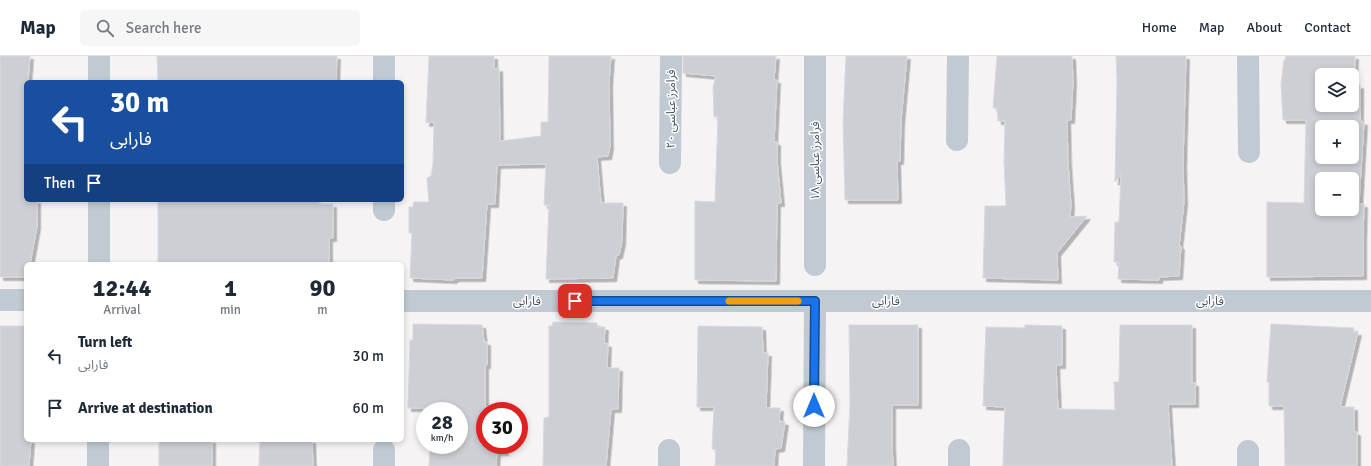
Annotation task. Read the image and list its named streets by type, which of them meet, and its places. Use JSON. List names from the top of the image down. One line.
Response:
{"streets":{"street":["فرامرز عباسی ۲۰","فرامرز عباسی ۱۸","فارابی"]},"page":{"header":"Map","search":"Search here","nav":["Home","Map","About","Contact"],"map_buttons":["+","−"],"turn":["30 m","فارابی"],"then":"Then","eta":["12:44","Arrival","1","min","90","m"],"list":[{"name":"Turn left","note":"فارابی","value":"30 m"},{"name":"Arrive at destination","value":"60 m"}],"speed":"28 km/h","limit":"30"}}
